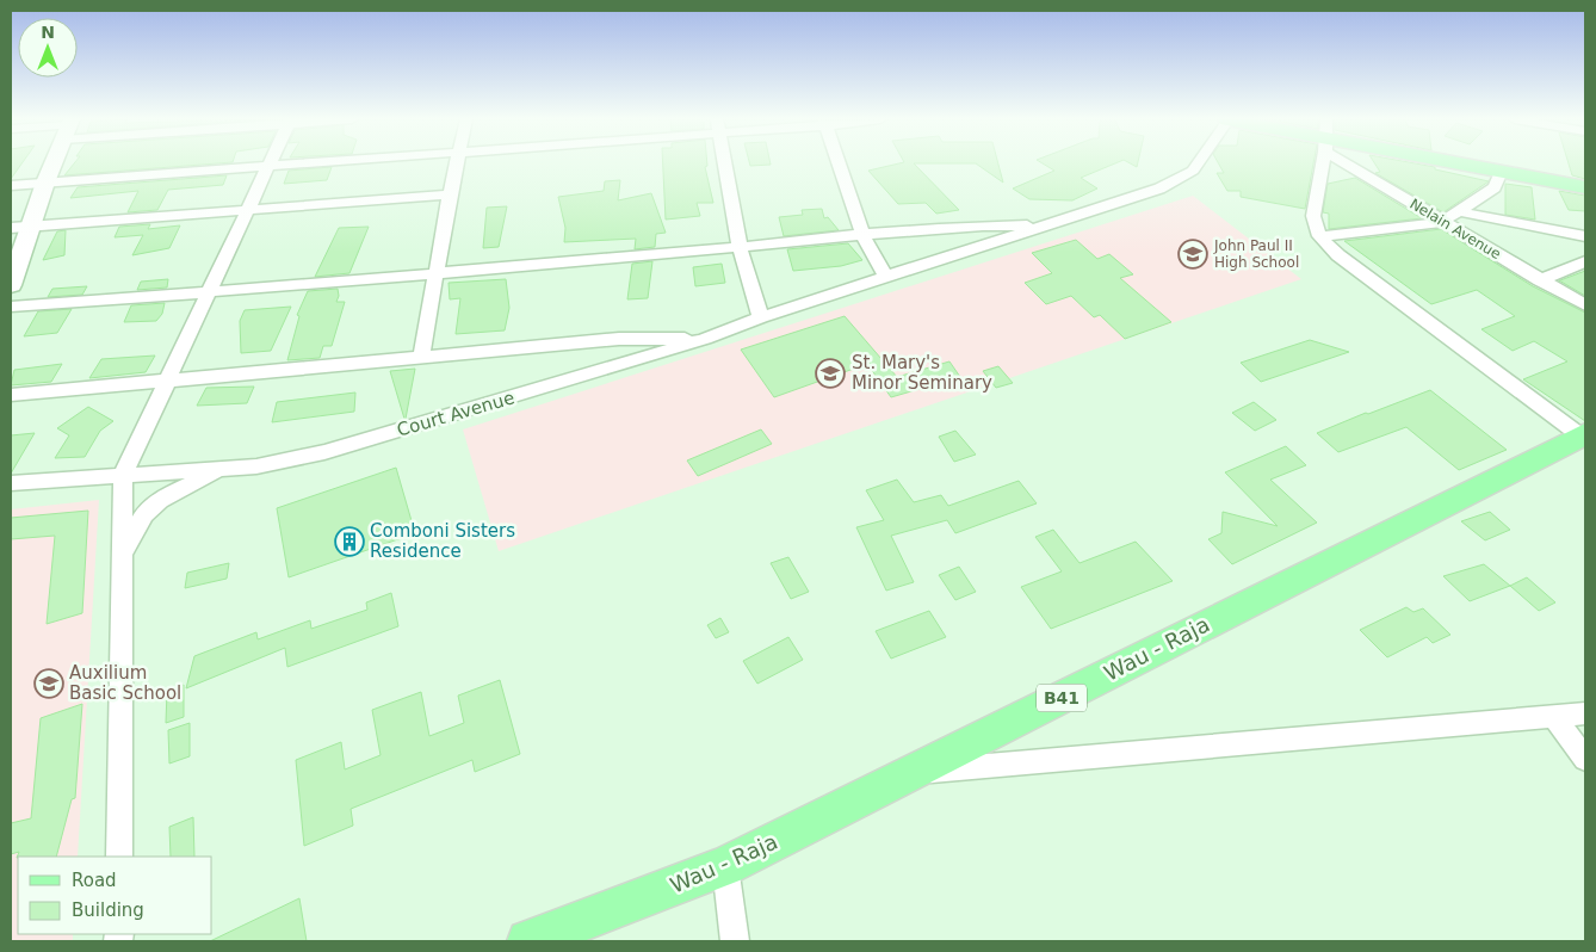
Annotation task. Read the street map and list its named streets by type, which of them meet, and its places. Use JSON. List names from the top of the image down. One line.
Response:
{"streets":{"main road":["Wau - Raja","B41"],"street":["Nelain Avenue","Court Avenue"]},"places":{"school or university":["John Paul II High School","St. Mary's Minor Seminary","Auxilium Basic School"],"building":["Comboni Sisters Residence"]},"legend":["Road","Building"],"north":"top"}
